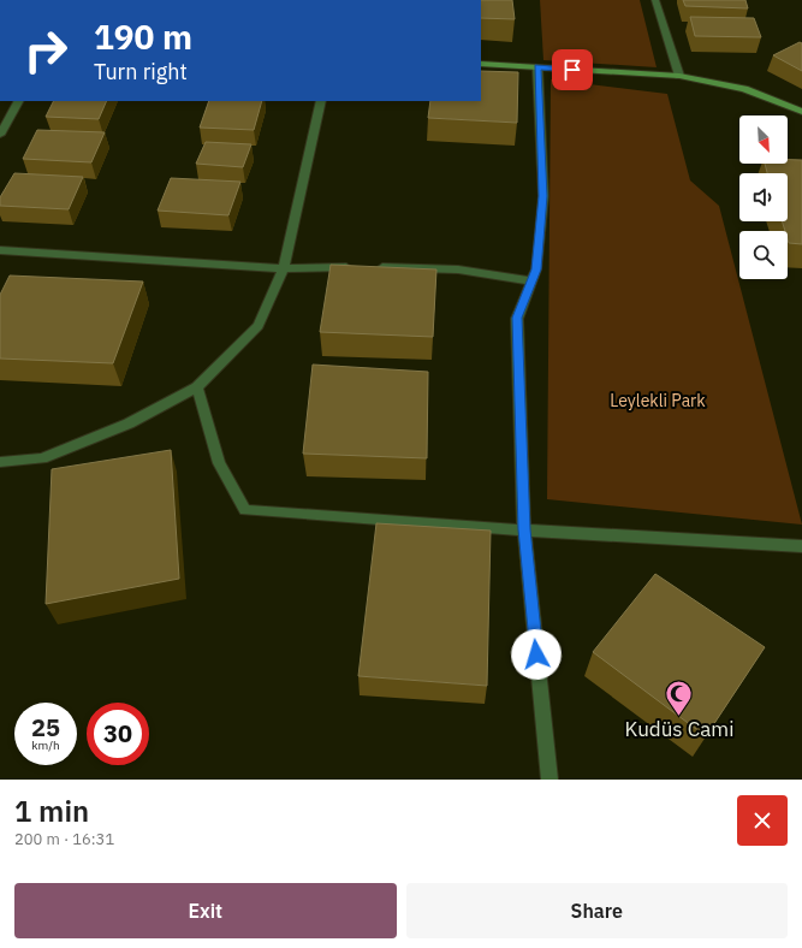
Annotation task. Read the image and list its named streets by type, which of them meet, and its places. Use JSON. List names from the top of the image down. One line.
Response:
{"parks":["Leylekli Park"],"places":{"mosque":["Kudüs Cami"]},"north":"bottom right","page":{"turn":["190 m","Turn right"],"speed":"25 km/h","limit":"30","heading":["1 min","200 m · 16:31"],"buttons":["Exit","Share"]}}
